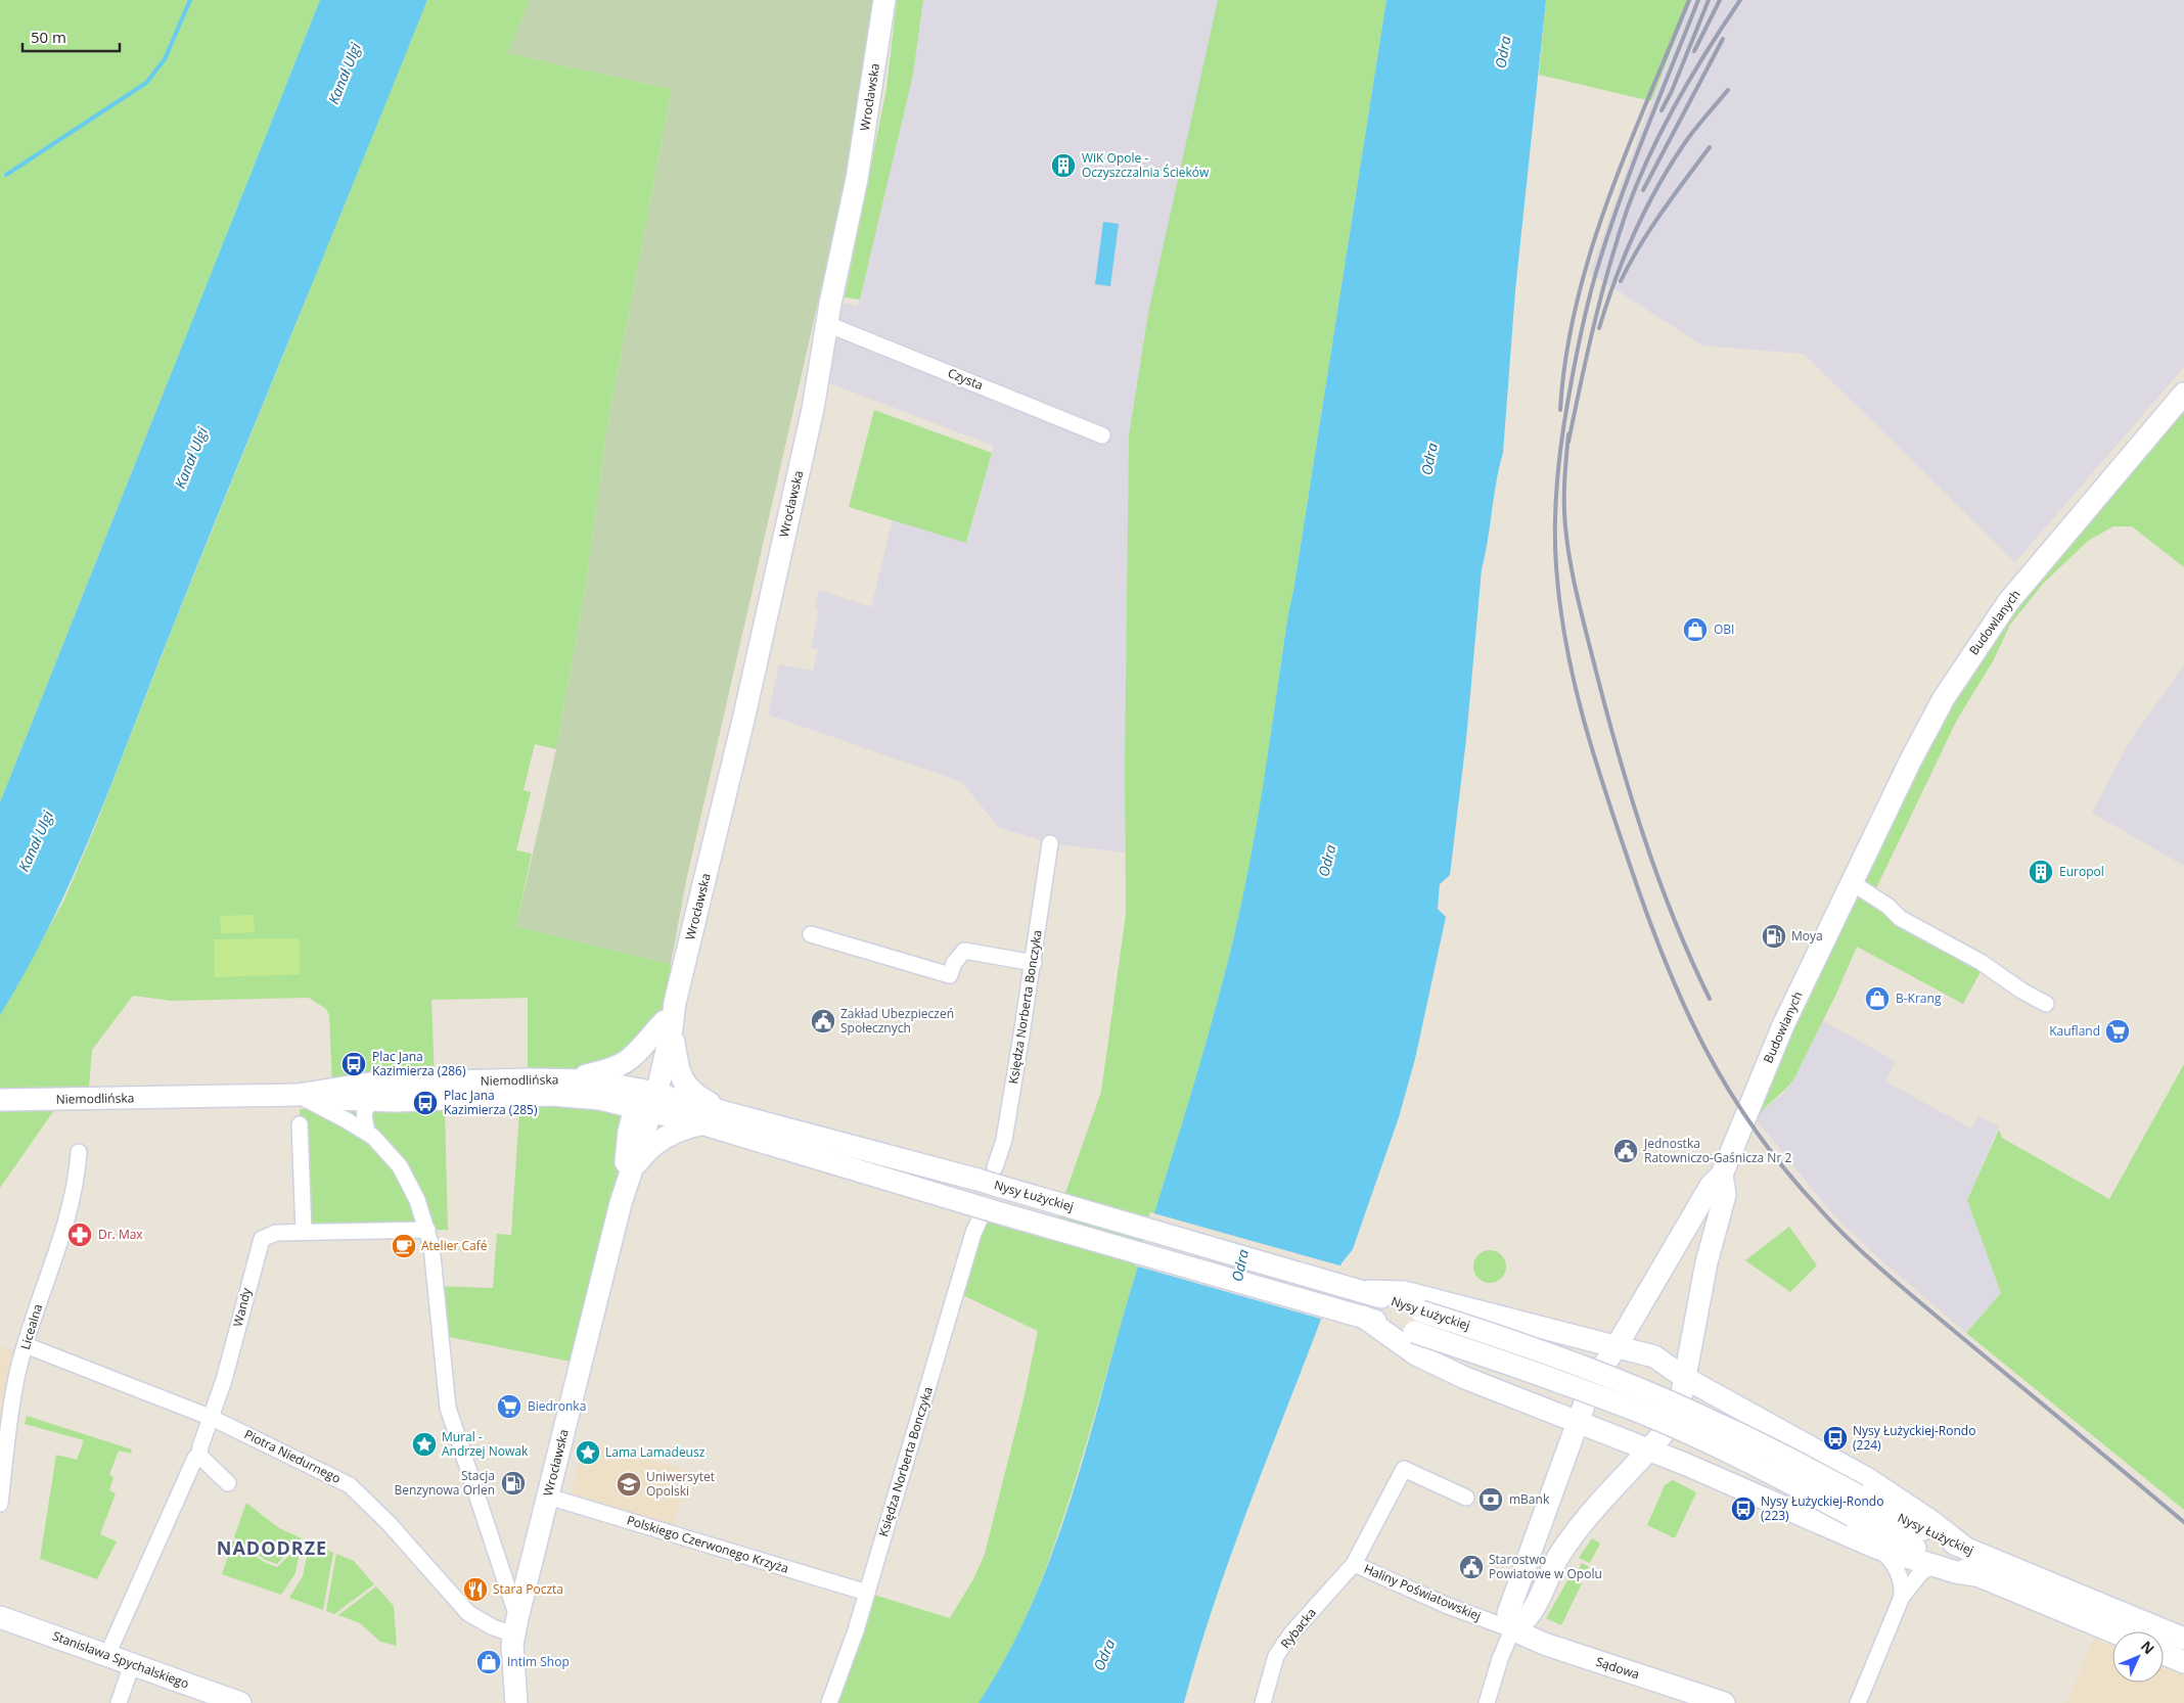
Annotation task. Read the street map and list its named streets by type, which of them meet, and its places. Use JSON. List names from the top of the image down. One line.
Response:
{"streets":{"main road":["Wrocławska","Budowlanych","Niemodlińska","Nysy Łużyckiej","Stanisława Spychalskiego","Sądowa"],"street":["Czysta","Księdza Norberta Bonczyka","Wandy","Licealna","Piotra Niedurnego","Polskiego Czerwonego Krzyża","Haliny Poświatowskiej","Rybacka"]},"crossings":[["Wrocławska","Czysta"],["Wrocławska","Niemodlińska"],["Wrocławska","Nysy Łużyckiej"],["Wrocławska","Piotra Niedurnego"],["Wrocławska","Polskiego Czerwonego Krzyża"],["Budowlanych","Haliny Poświatowskiej"],["Budowlanych","Sądowa"],["Księdza Norberta Bonczyka","Nysy Łużyckiej"],["Księdza Norberta Bonczyka","Polskiego Czerwonego Krzyża"],["Niemodlińska","Nysy Łużyckiej"],["Wandy","Piotra Niedurnego"],["Wandy","Stanisława Spychalskiego"],["Licealna","Piotra Niedurnego"],["Haliny Poświatowskiej","Rybacka"],["Haliny Poświatowskiej","Sądowa"]],"districts":["NADODRZE"],"water":["Odra","Kanał Ulgi"],"places":{"building":["WiK Opole - Oczyszczalnia Ścieków","Europol"],"shop":["OBI","B-Krang","Intim Shop"],"fuel station":["Moya","Stacja Benzynowa Orlen"],"public building":["Zakład Ubezpieczeń Społecznych","Jednostka Ratowniczo-Gaśnicza Nr 2","Starostwo Powiatowe w Opolu"],"supermarket":["Kaufland","Biedronka"],"bus stop":["Plac Jana Kazimierza (286)","Plac Jana Kazimierza (285)","Nysy Łużyckiej-Rondo (224)","Nysy Łużyckiej-Rondo (223)"],"pharmacy":["Dr. Max"],"cafe":["Atelier Café"],"place":["Mural - Andrzej Nowak","Lama Lamadeusz"],"school or university":["Uniwersytet Opolski"],"bank":["mBank"],"restaurant":["Stara Poczta"]},"scale_bar":"50 m","north":"top right"}
